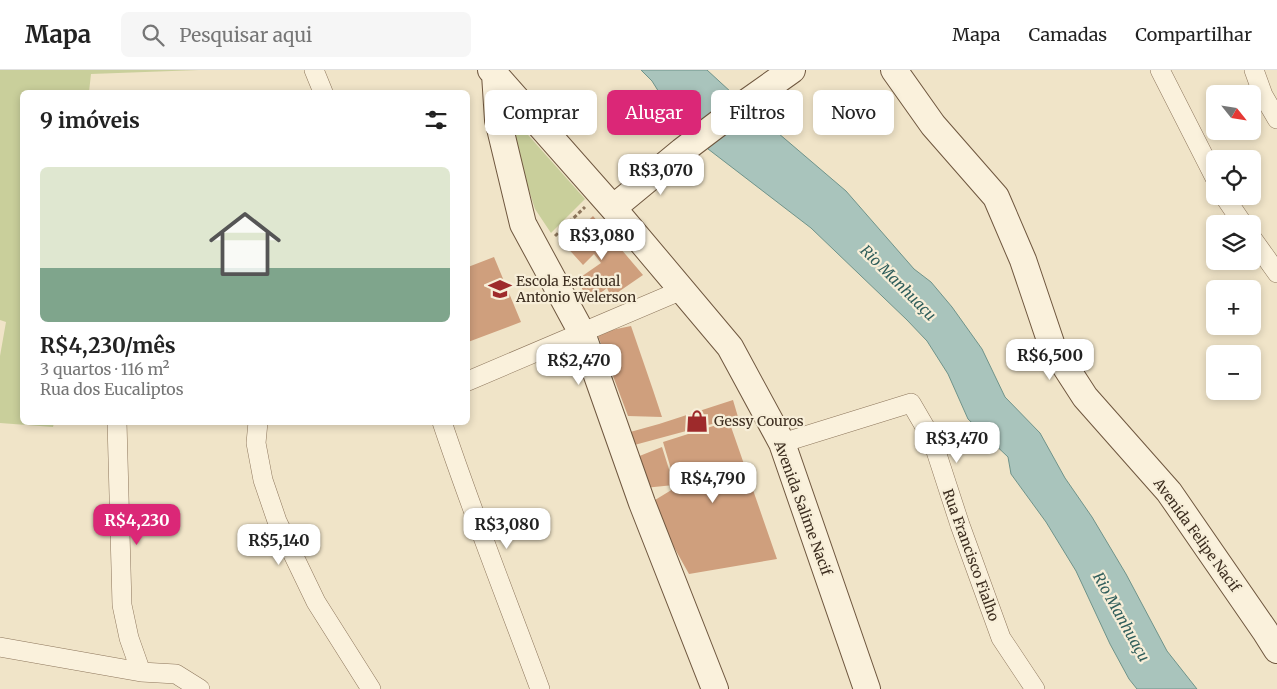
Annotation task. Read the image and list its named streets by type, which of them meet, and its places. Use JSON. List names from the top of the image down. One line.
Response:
{"streets":{"street":["Avenida Salime Nacif","Avenida Felipe Nacif","Rua Francisco Fialho"]},"crossings":[["Avenida Salime Nacif","Rua Francisco Fialho"]],"water":["Rio Manhuaçu"],"places":{"school or university":["Escola Estadual Antonio Welerson"],"shop":["Gessy Couros"]},"north":"bottom right","page":{"header":"Mapa","search":"Pesquisar aqui","nav":["Mapa","Camadas","Compartilhar"],"map_buttons":["+","−"],"chip":["Comprar","Alugar","Filtros","Novo"],"heading":"9 imóveis","list":[{"name":"R$4,230/mês","note":"3 quartos · 116 m² · Rua dos Eucaliptos"}],"price":["R$3,070","R$3,080","R$6,500","R$2,470","R$3,470","R$4,790","R$4,230","R$3,080","R$5,140"]}}
